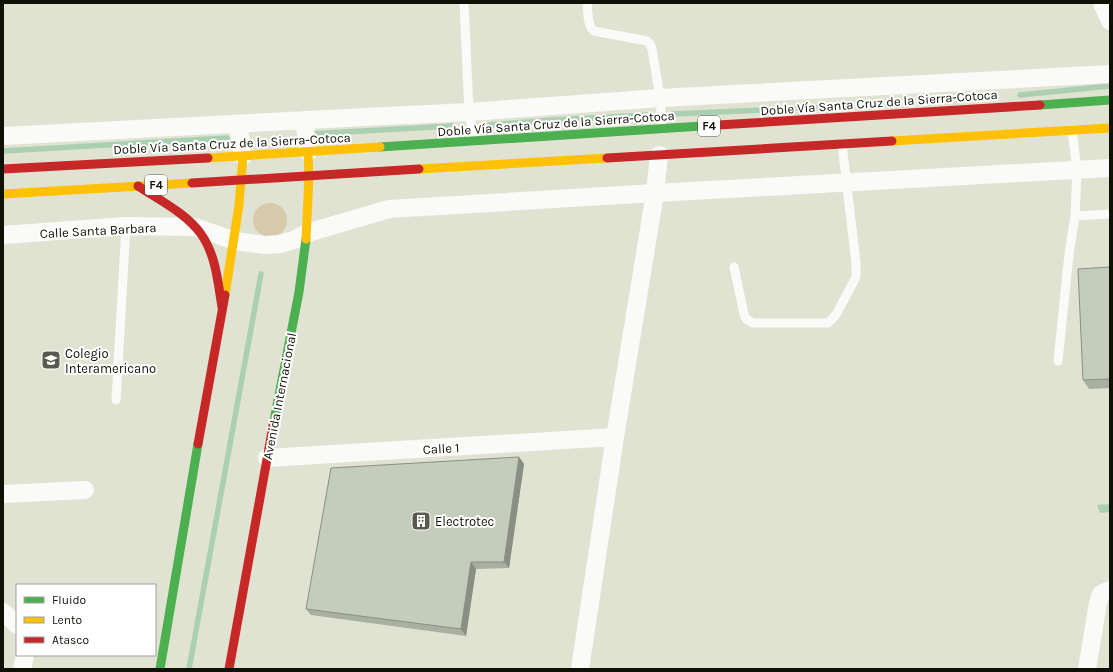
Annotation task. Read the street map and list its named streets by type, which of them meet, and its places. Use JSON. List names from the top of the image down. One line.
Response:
{"streets":{"main road":["Doble Vía Santa Cruz de la Sierra-Cotoca","F4","Avenida Internacional"],"street":["Calle Santa Barbara","Calle 1"]},"crossings":[["Doble Vía Santa Cruz de la Sierra-Cotoca","Avenida Internacional"],["F4","Avenida Internacional"],["Calle Santa Barbara","Avenida Internacional"],["Avenida Internacional","Calle 1"]],"places":{"school or university":["Colegio Interamericano"],"building":["Electrotec"]},"legend":["Fluido","Lento","Atasco"]}
